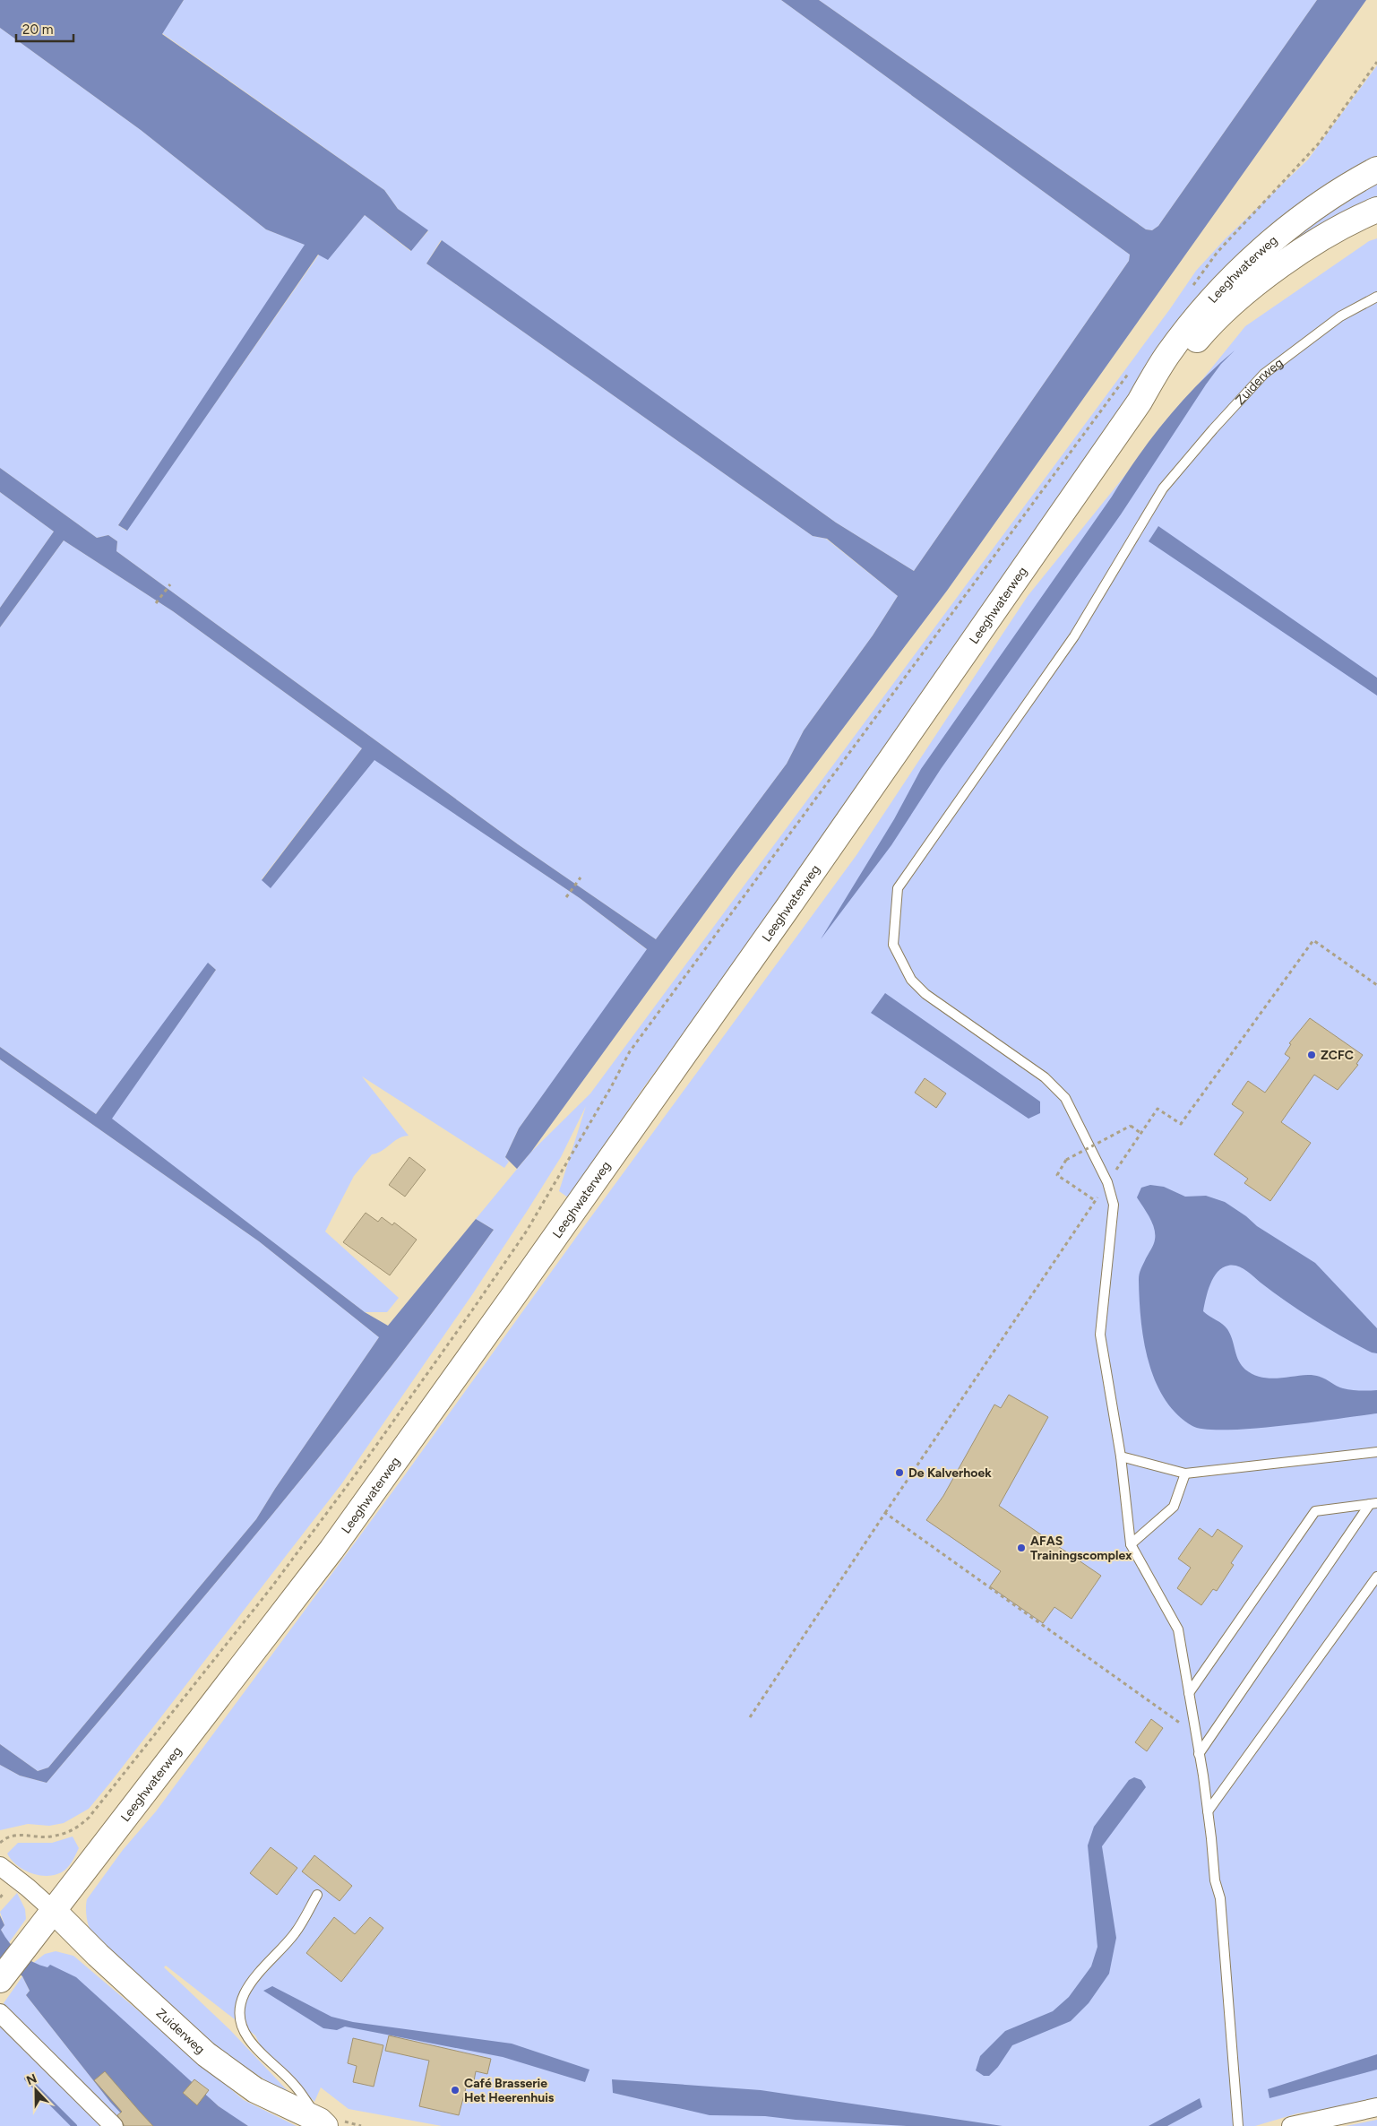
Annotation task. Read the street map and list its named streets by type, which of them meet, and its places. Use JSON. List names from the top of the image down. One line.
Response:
{"streets":{"main road":["Leeghwaterweg","Zuiderweg"]},"crossings":[["Leeghwaterweg","Zuiderweg"]],"places":["ZCFC","De Kalverhoek","AFAS Trainingscomplex","Café Brasserie Het Heerenhuis"],"scale_bar":"20 m","north":"top"}
